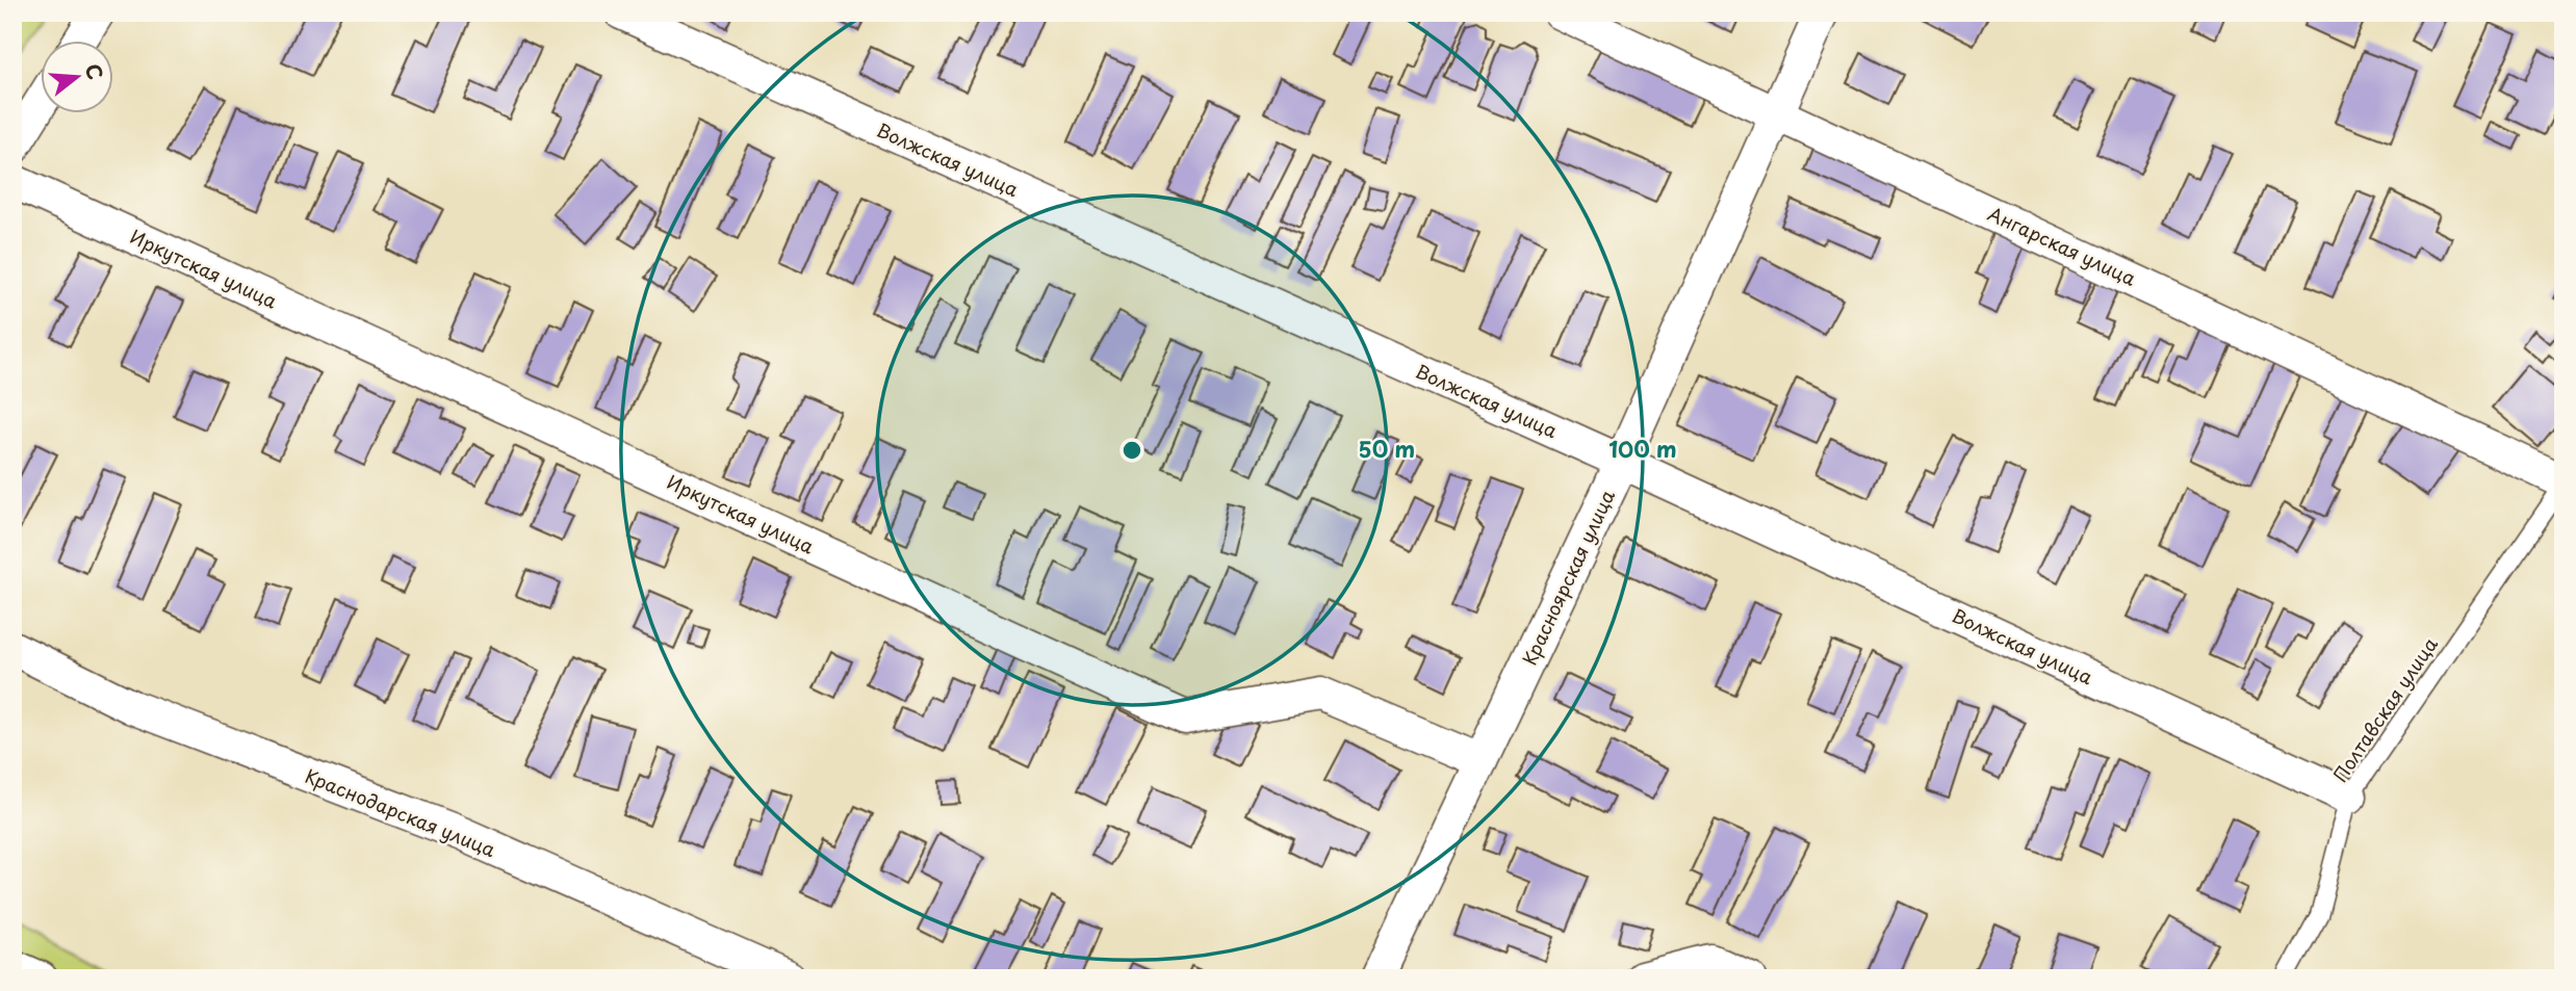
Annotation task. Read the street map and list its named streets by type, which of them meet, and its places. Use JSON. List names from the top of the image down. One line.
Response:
{"streets":{"street":["Волжская улица","Ангарская улица","Иркутская улица","Красноярская улица","Краснодарская улица"],"lane":["Полтавская улица"]},"crossings":[["Волжская улица","Красноярская улица"],["Волжская улица","Полтавская улица"],["Ангарская улица","Красноярская улица"],["Ангарская улица","Полтавская улица"],["Иркутская улица","Красноярская улица"]],"north":"right","rings":["50 m","100 m"]}
